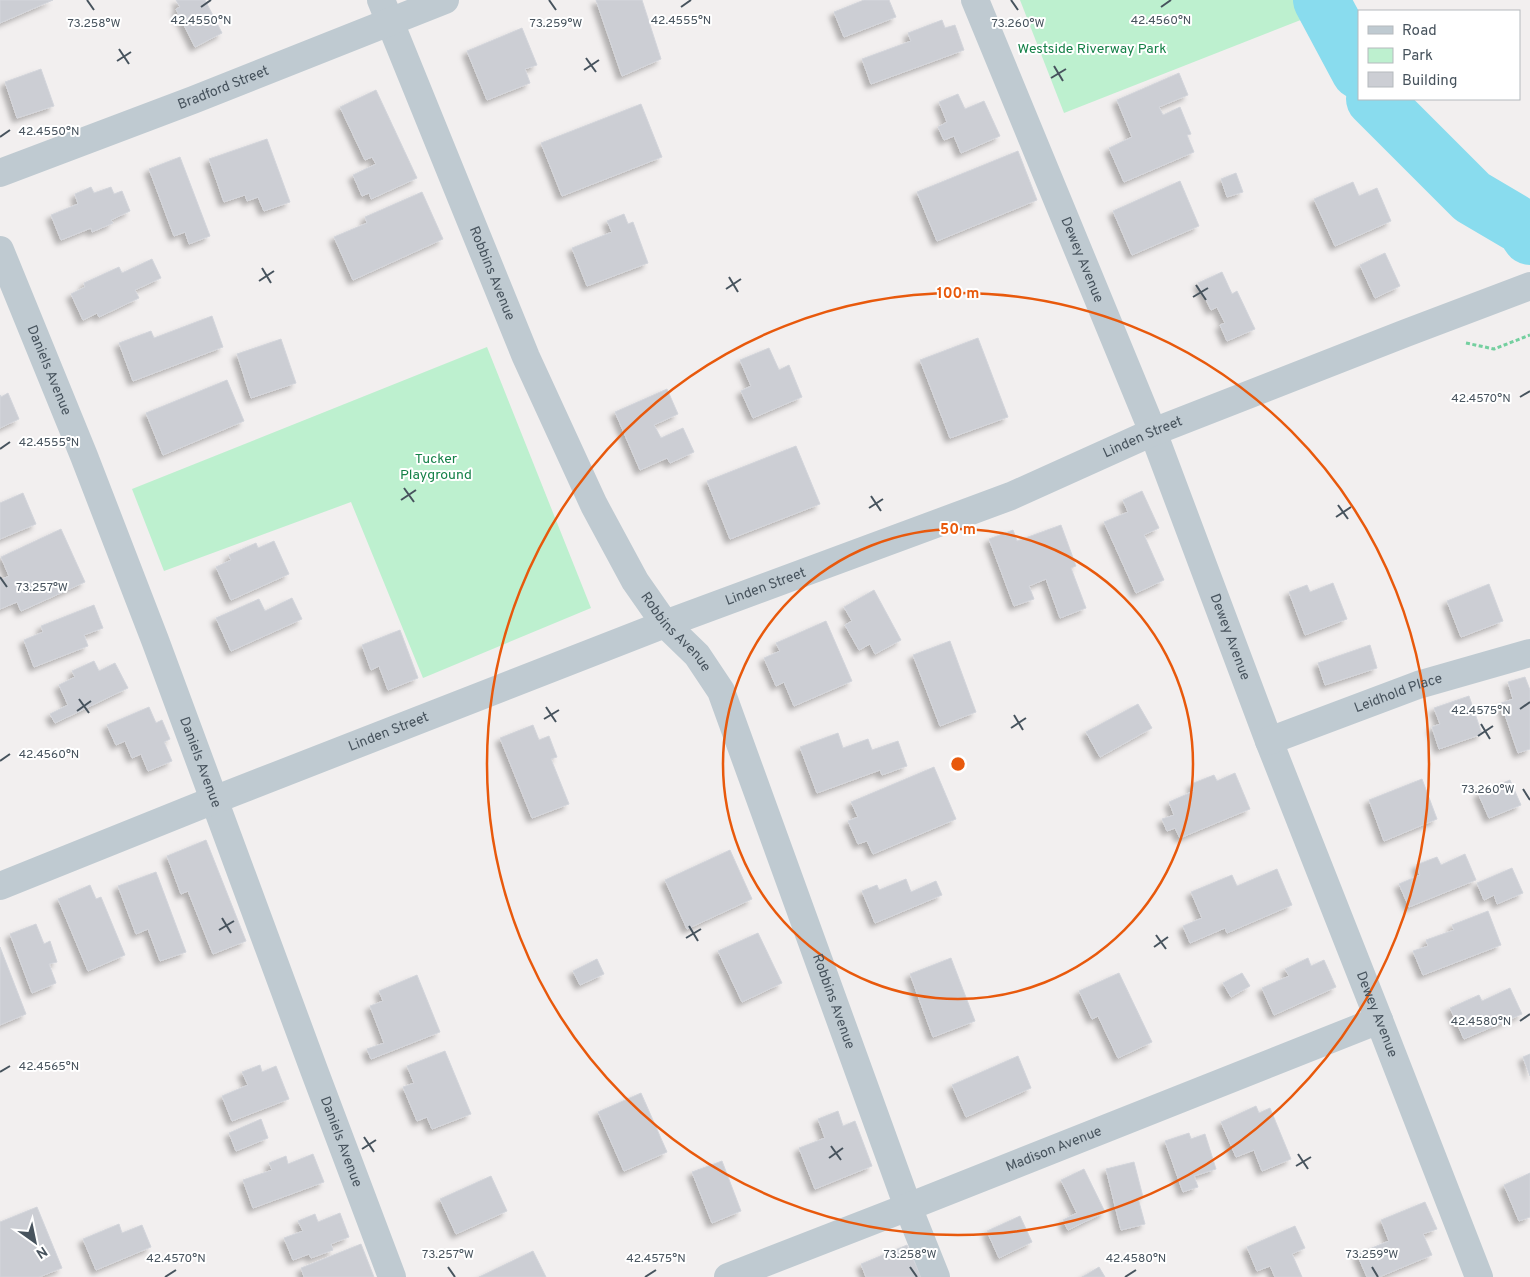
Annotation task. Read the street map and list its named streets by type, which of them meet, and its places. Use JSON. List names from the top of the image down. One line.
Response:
{"streets":{"street":["Bradford Street","Dewey Avenue","Robbins Avenue","Daniels Avenue","Linden Street","Leidhold Place","Madison Avenue"]},"crossings":[["Bradford Street","Robbins Avenue"],["Dewey Avenue","Linden Street"],["Dewey Avenue","Leidhold Place"],["Dewey Avenue","Madison Avenue"],["Robbins Avenue","Linden Street"],["Robbins Avenue","Madison Avenue"],["Daniels Avenue","Linden Street"]],"parks":["Westside Riverway Park","Tucker Playground"],"legend":["Road","Park","Building"],"north":"bottom right","coordinates":["42.4550°N","42.4555°N","42.4560°N","73.258°W","73.259°W","73.260°W","42.4570°N","73.257°W","42.4575°N","42.4580°N","42.4565°N"],"rings":["100 m","50 m"]}
